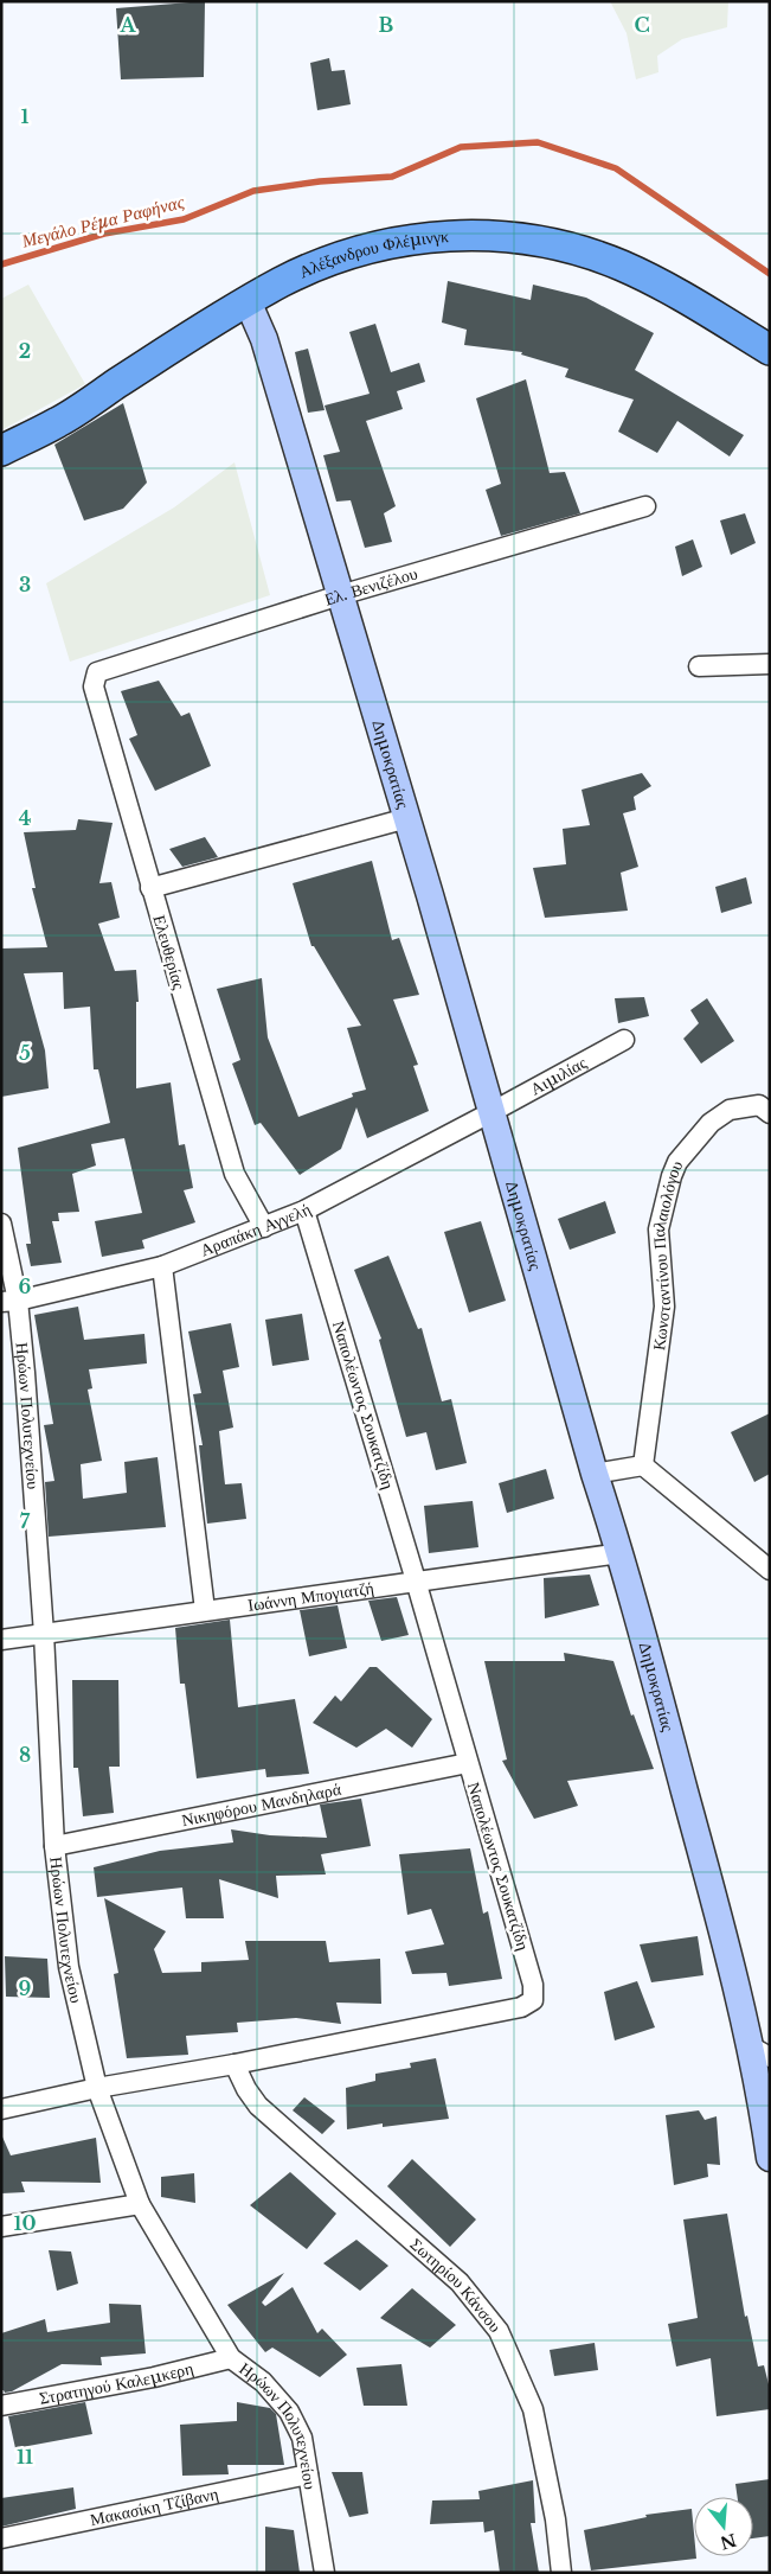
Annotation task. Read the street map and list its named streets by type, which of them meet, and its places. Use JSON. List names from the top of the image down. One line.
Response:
{"streets":{"main road":["Αλέξανδρου Φλέμινγκ"],"street":["Ελ. Βενιζέλου","Δημοκρατίας","Ελευθερίας","Αιμιλίας","Αραπάκη Αγγελή","Κωνσταντίνου Παλαιολόγου","Ναπολέωντος Σουκατζίδη","Ηρώων Πολυτεχνείου","Ιωάννη Μπογιατζή","Νικηφόρου Μανδηλαρά","Σωτηρίου Κάνσου","Στρατηγού Καλεμκερη","Μακασίκη Τζίβανη"]},"crossings":[["Αλέξανδρου Φλέμινγκ","Δημοκρατίας"],["Ελ. Βενιζέλου","Δημοκρατίας"],["Ελ. Βενιζέλου","Ελευθερίας"],["Δημοκρατίας","Αιμιλίας"],["Δημοκρατίας","Αραπάκη Αγγελή"],["Δημοκρατίας","Ιωάννη Μπογιατζή"],["Ελευθερίας","Αραπάκη Αγγελή"],["Αιμιλίας","Αραπάκη Αγγελή"],["Αραπάκη Αγγελή","Ναπολέωντος Σουκατζίδη"],["Αραπάκη Αγγελή","Ηρώων Πολυτεχνείου"],["Ναπολέωντος Σουκατζίδη","Ηρώων Πολυτεχνείου"],["Ναπολέωντος Σουκατζίδη","Ιωάννη Μπογιατζή"],["Ναπολέωντος Σουκατζίδη","Νικηφόρου Μανδηλαρά"],["Ναπολέωντος Σουκατζίδη","Σωτηρίου Κάνσου"],["Ηρώων Πολυτεχνείου","Ιωάννη Μπογιατζή"],["Ηρώων Πολυτεχνείου","Νικηφόρου Μανδηλαρά"],["Ηρώων Πολυτεχνείου","Στρατηγού Καλεμκερη"],["Ηρώων Πολυτεχνείου","Μακασίκη Τζίβανη"]],"water":["Μεγάλο Ρέμα Ραφήνας"],"north":"bottom","grid":{"columns":["A","B","C"],"rows":["1","2","3","4","5","6","7","8","9","10","11"]}}
